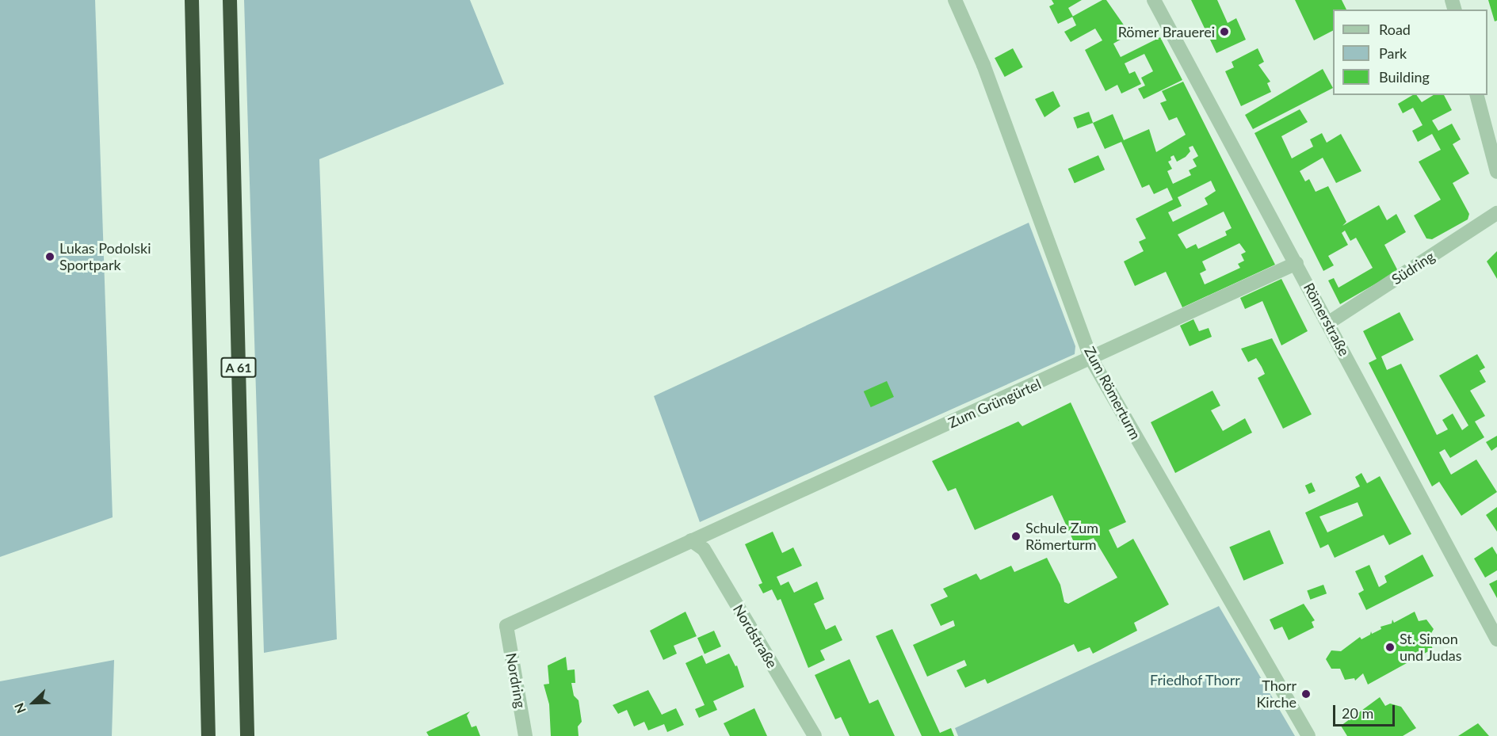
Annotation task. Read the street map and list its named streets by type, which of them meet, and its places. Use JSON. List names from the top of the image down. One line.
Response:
{"streets":{"highway":["A 61"],"street":["Südring","Römerstraße","Zum Römerturm","Zum Grüngürtel","Nordstraße","Nordring"]},"crossings":[["Südring","Römerstraße"],["Römerstraße","Zum Grüngürtel"],["Zum Römerturm","Zum Grüngürtel"],["Zum Grüngürtel","Nordstraße"],["Zum Grüngürtel","Nordring"]],"parks":["Friedhof Thorr"],"places":["Römer Brauerei","Lukas Podolski Sportpark","Schule Zum Römerturm","St. Simon und Judas","Thorr Kirche"],"legend":["Road","Park","Building"],"scale_bar":"20 m","north":"bottom left"}
